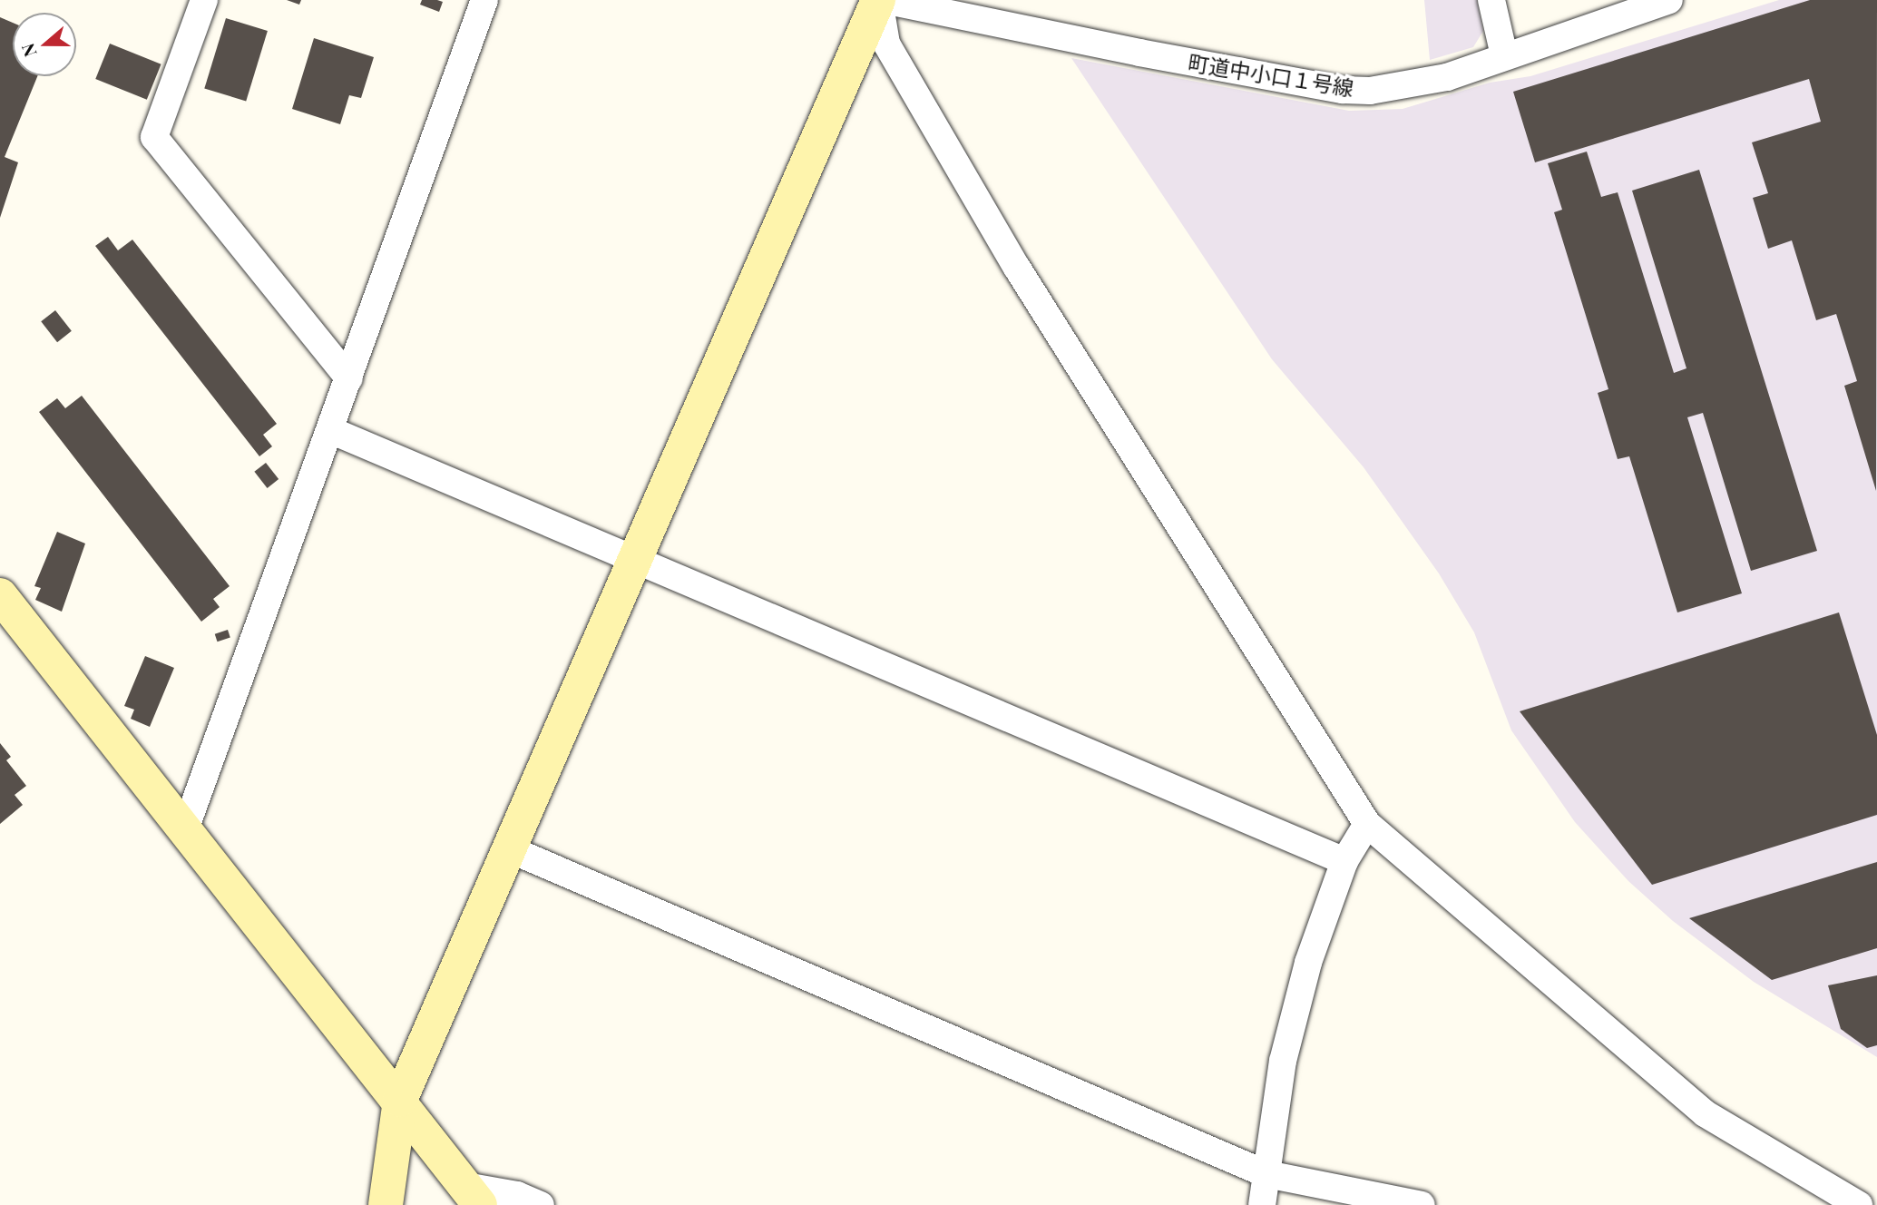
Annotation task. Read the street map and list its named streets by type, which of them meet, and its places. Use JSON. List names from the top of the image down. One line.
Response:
{"streets":{"street":["町道中小口１号線"]},"north":"left"}
